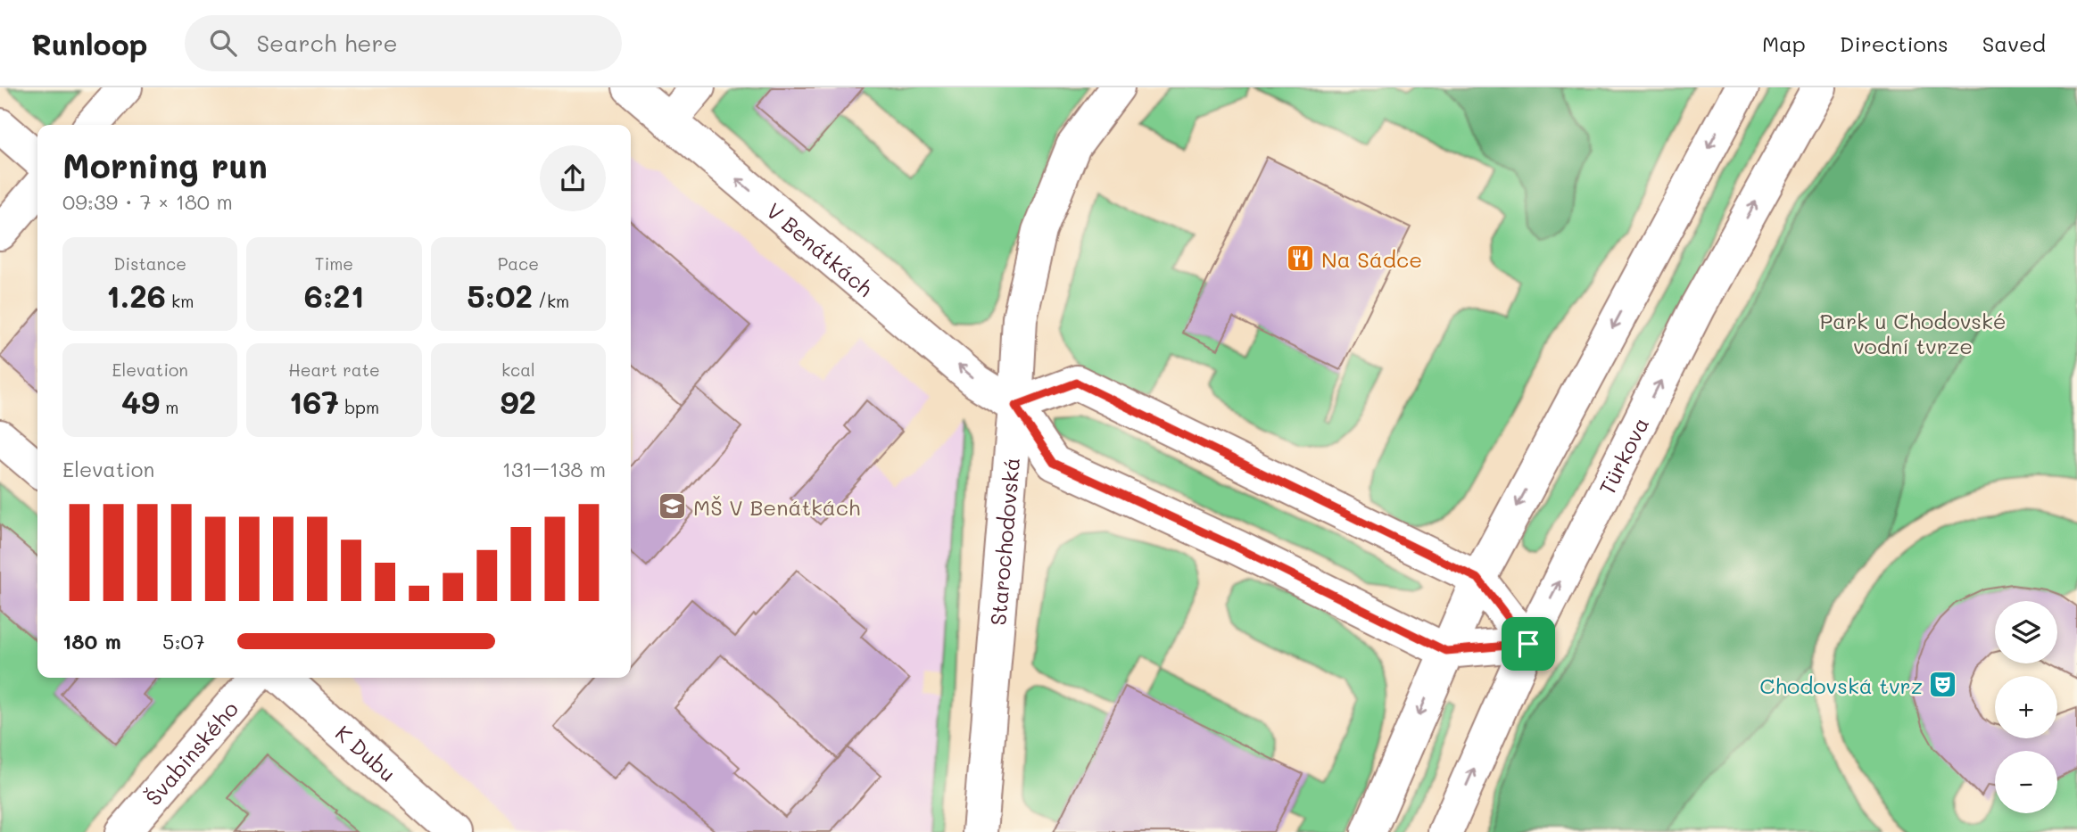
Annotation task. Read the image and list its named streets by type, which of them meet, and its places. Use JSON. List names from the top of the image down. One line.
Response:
{"streets":{"street":["V Benátkách","Türkova","Starochodovská","Švabinského","K Dubu"]},"crossings":[["V Benátkách","Starochodovská"]],"one_way":["V Benátkách"],"parks":["Park u Chodovské vodní tvrze"],"places":{"restaurant":["Na Sádce"],"school or university":["MŠ V Benátkách"],"theatre":["Chodovská tvrz"]},"page":{"header":"Runloop","search":"Search here","nav":["Map","Directions","Saved"],"heading":["Morning run","09:39 · 7 × 180 m"],"stats":[["Distance","1.26 km"],["Time","6:21"],["Pace","5:02 /km"],["Elevation","49 m"],["Heart rate","167 bpm"],["kcal","92"]],"chart":["Elevation","131–138 m"],"map_buttons":["+","−"],"list":[{"name":"180 m","note":"5:07"}]}}
